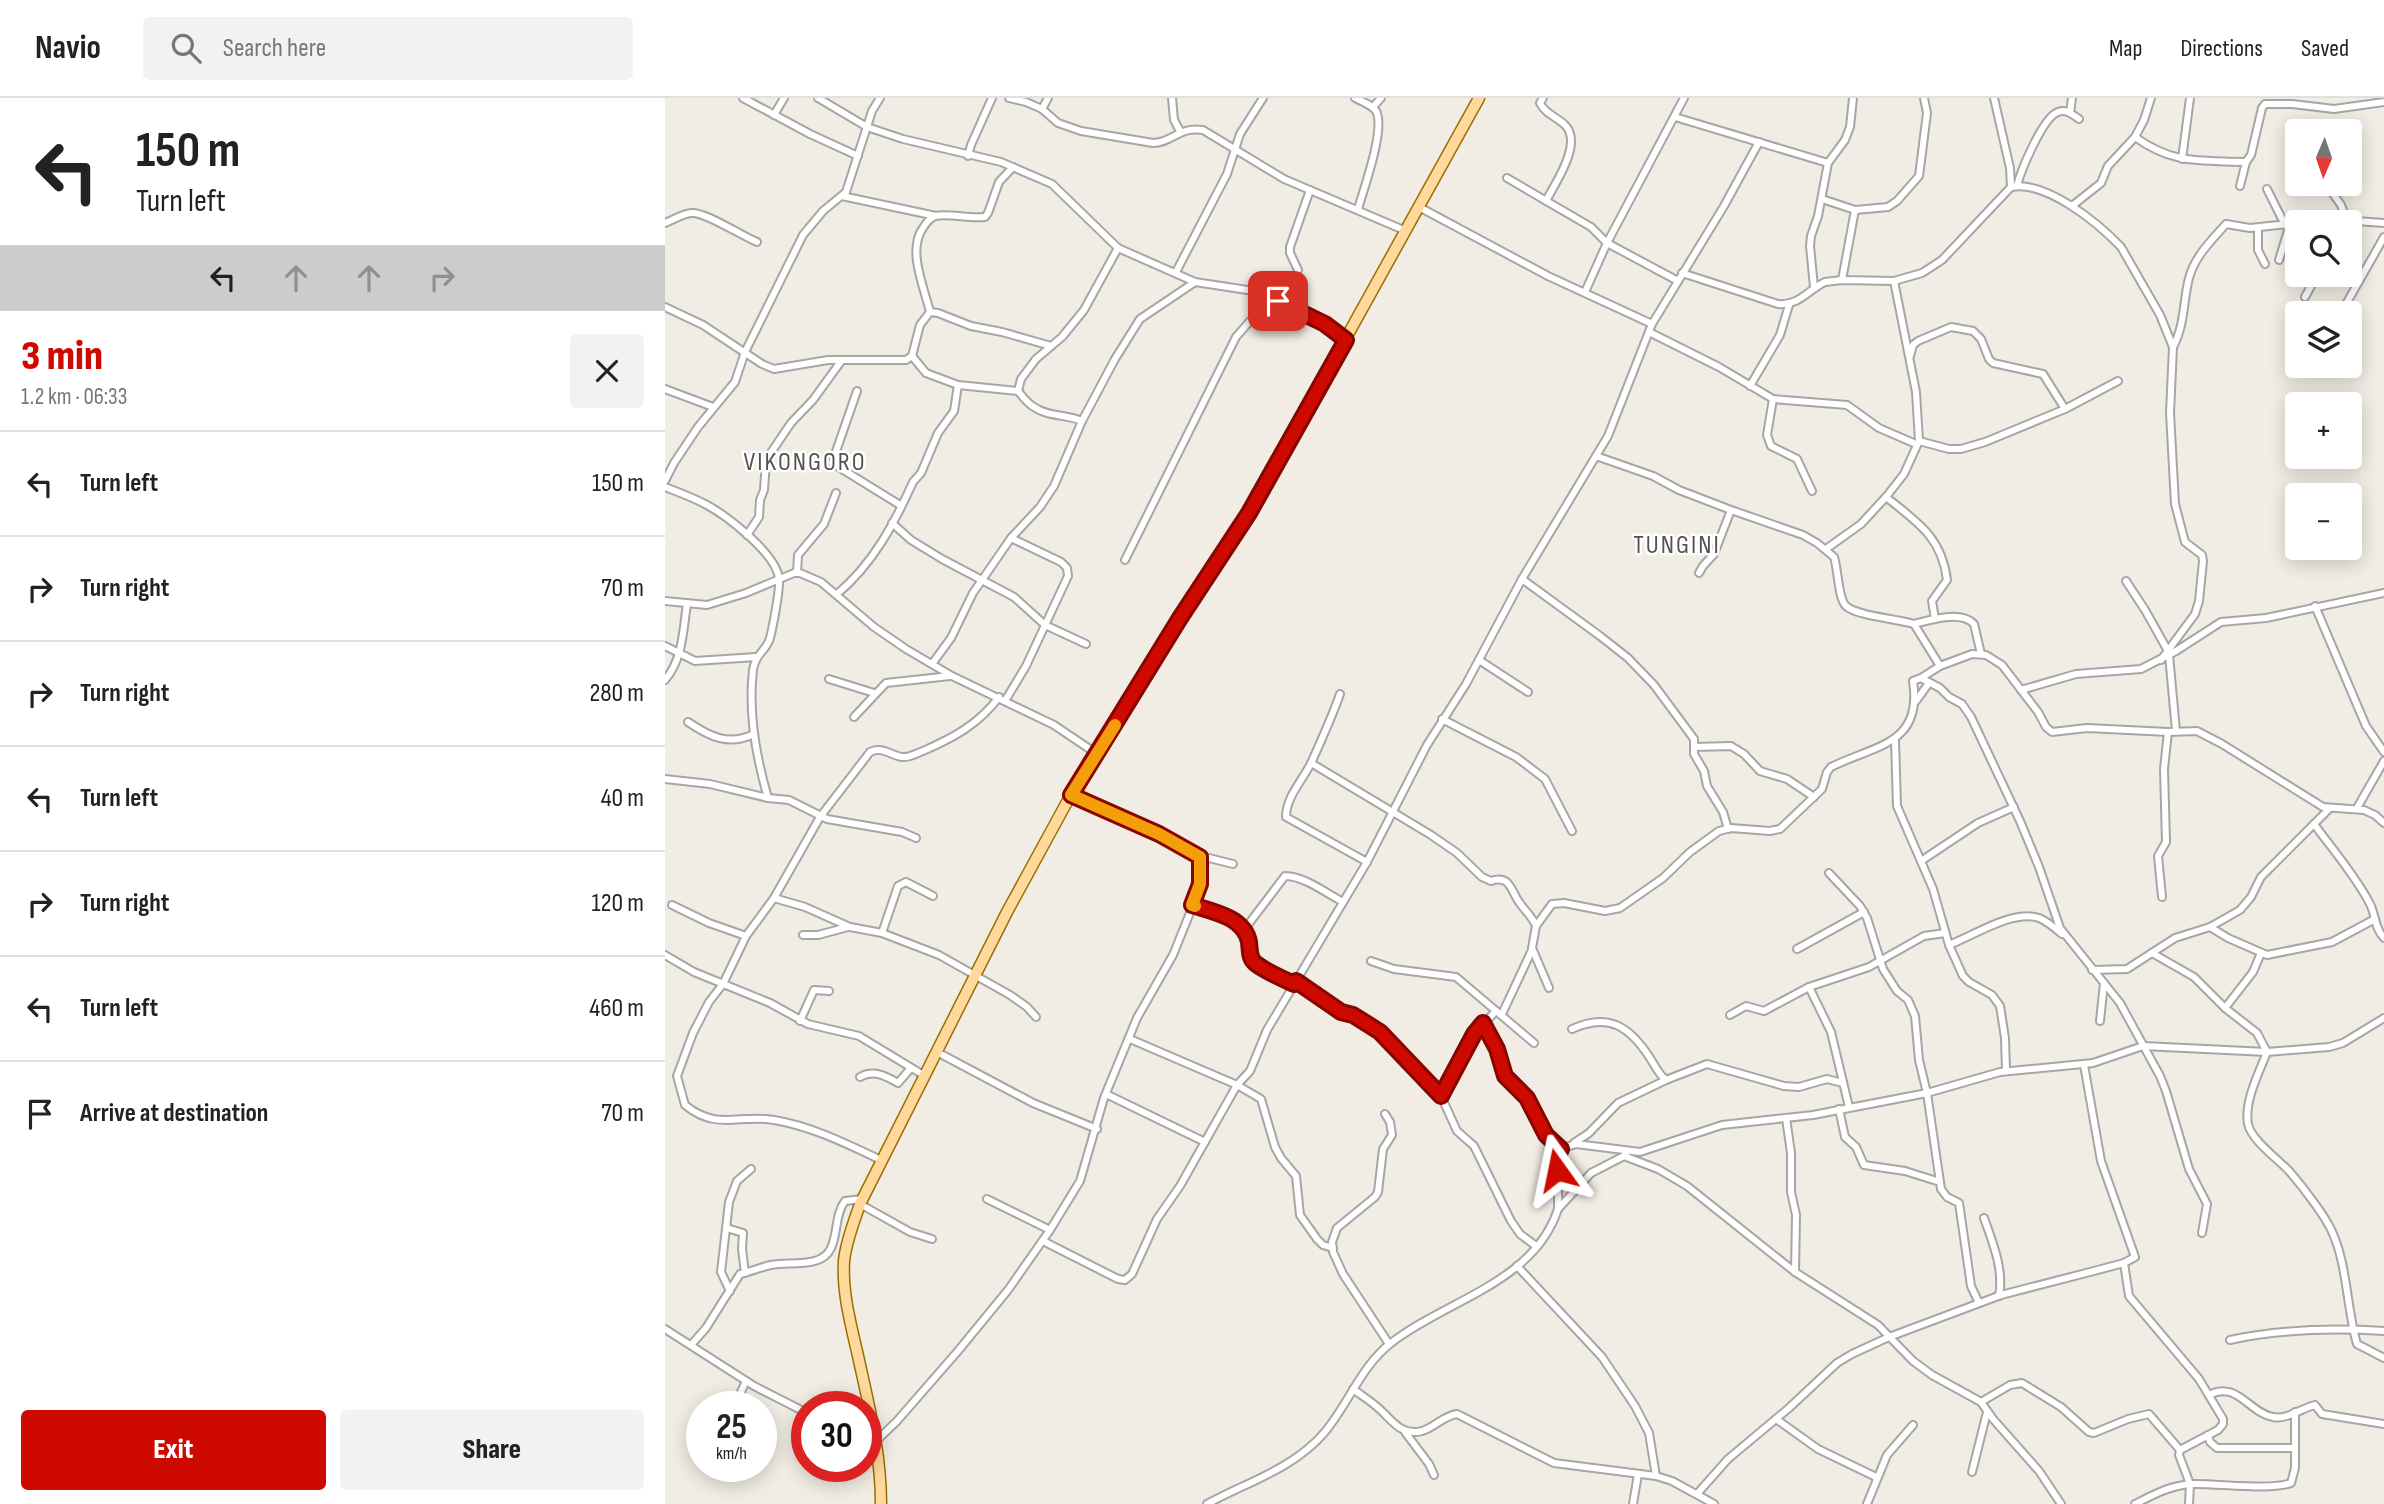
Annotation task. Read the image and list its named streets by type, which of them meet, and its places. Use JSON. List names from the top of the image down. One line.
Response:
{"districts":["VIKONGORO","TUNGINI"],"north":"bottom","page":{"header":"Navio","search":"Search here","nav":["Map","Directions","Saved"],"turn":["150 m","Turn left"],"map_buttons":["+","−"],"heading":["3 min","1.2 km · 06:33"],"list":[{"name":"Turn left","value":"150 m"},{"name":"Turn right","value":"70 m"},{"name":"Turn right","value":"280 m"},{"name":"Turn left","value":"40 m"},{"name":"Turn right","value":"120 m"},{"name":"Turn left","value":"460 m"},{"name":"Arrive at destination","value":"70 m"}],"speed":"25 km/h","limit":"30","buttons":["Exit","Share"]}}
